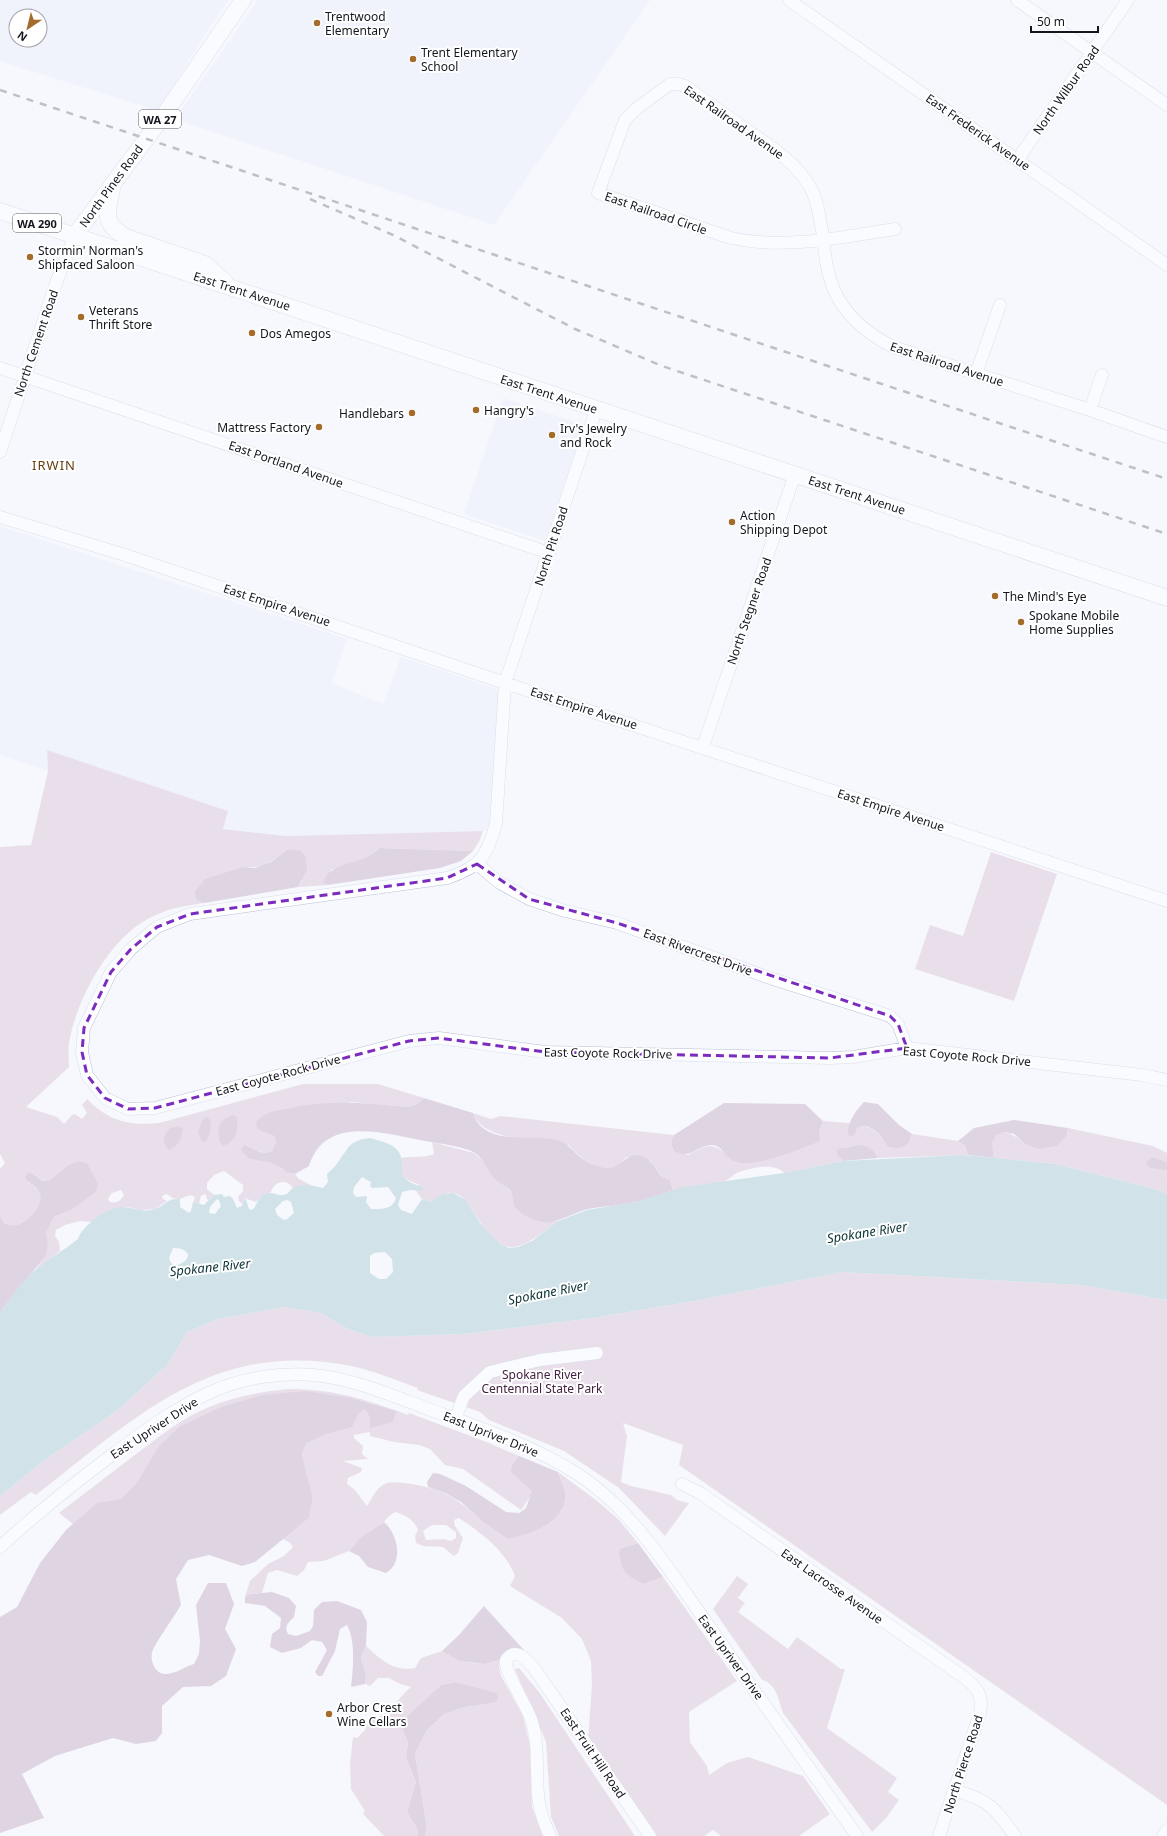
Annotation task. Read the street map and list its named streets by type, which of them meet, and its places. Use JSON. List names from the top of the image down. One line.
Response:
{"streets":{"main road":["WA 27","North Pines Road","WA 290","East Trent Avenue"],"street":["North Wilbur Road","East Railroad Avenue","East Frederick Avenue","East Railroad Circle","North Cement Road","East Portland Avenue","North Pit Road","East Empire Avenue","North Stegner Road","East Rivercrest Drive","East Coyote Rock Drive","East Upriver Drive","East Lacrosse Avenue","East Fruit Hill Road","North Pierce Road"]},"crossings":[["North Wilbur Road","East Frederick Avenue"],["East Railroad Avenue","East Railroad Circle"],["North Pines Road","East Trent Avenue"],["North Pines Road","North Cement Road"],["East Trent Avenue","North Cement Road"],["East Trent Avenue","North Pit Road"],["East Trent Avenue","North Stegner Road"],["North Cement Road","East Portland Avenue"],["East Portland Avenue","North Pit Road"],["North Pit Road","East Empire Avenue"],["North Pit Road","East Coyote Rock Drive"],["East Empire Avenue","North Stegner Road"],["East Empire Avenue","East Coyote Rock Drive"],["East Rivercrest Drive","East Coyote Rock Drive"],["East Lacrosse Avenue","North Pierce Road"]],"districts":["IRWIN"],"water":["Spokane River"],"parks":["Spokane River Centennial State Park"],"places":["Trentwood Elementary","Trent Elementary School","Stormin' Norman's Shipfaced Saloon","Veterans Thrift Store","Dos Amegos","Hangry's","Handlebars","Mattress Factory","Irv's Jewelry and Rock","Action Shipping Depot","The Mind's Eye","Spokane Mobile Home Supplies","Arbor Crest Wine Cellars"],"scale_bar":"50 m","north":"bottom left"}
